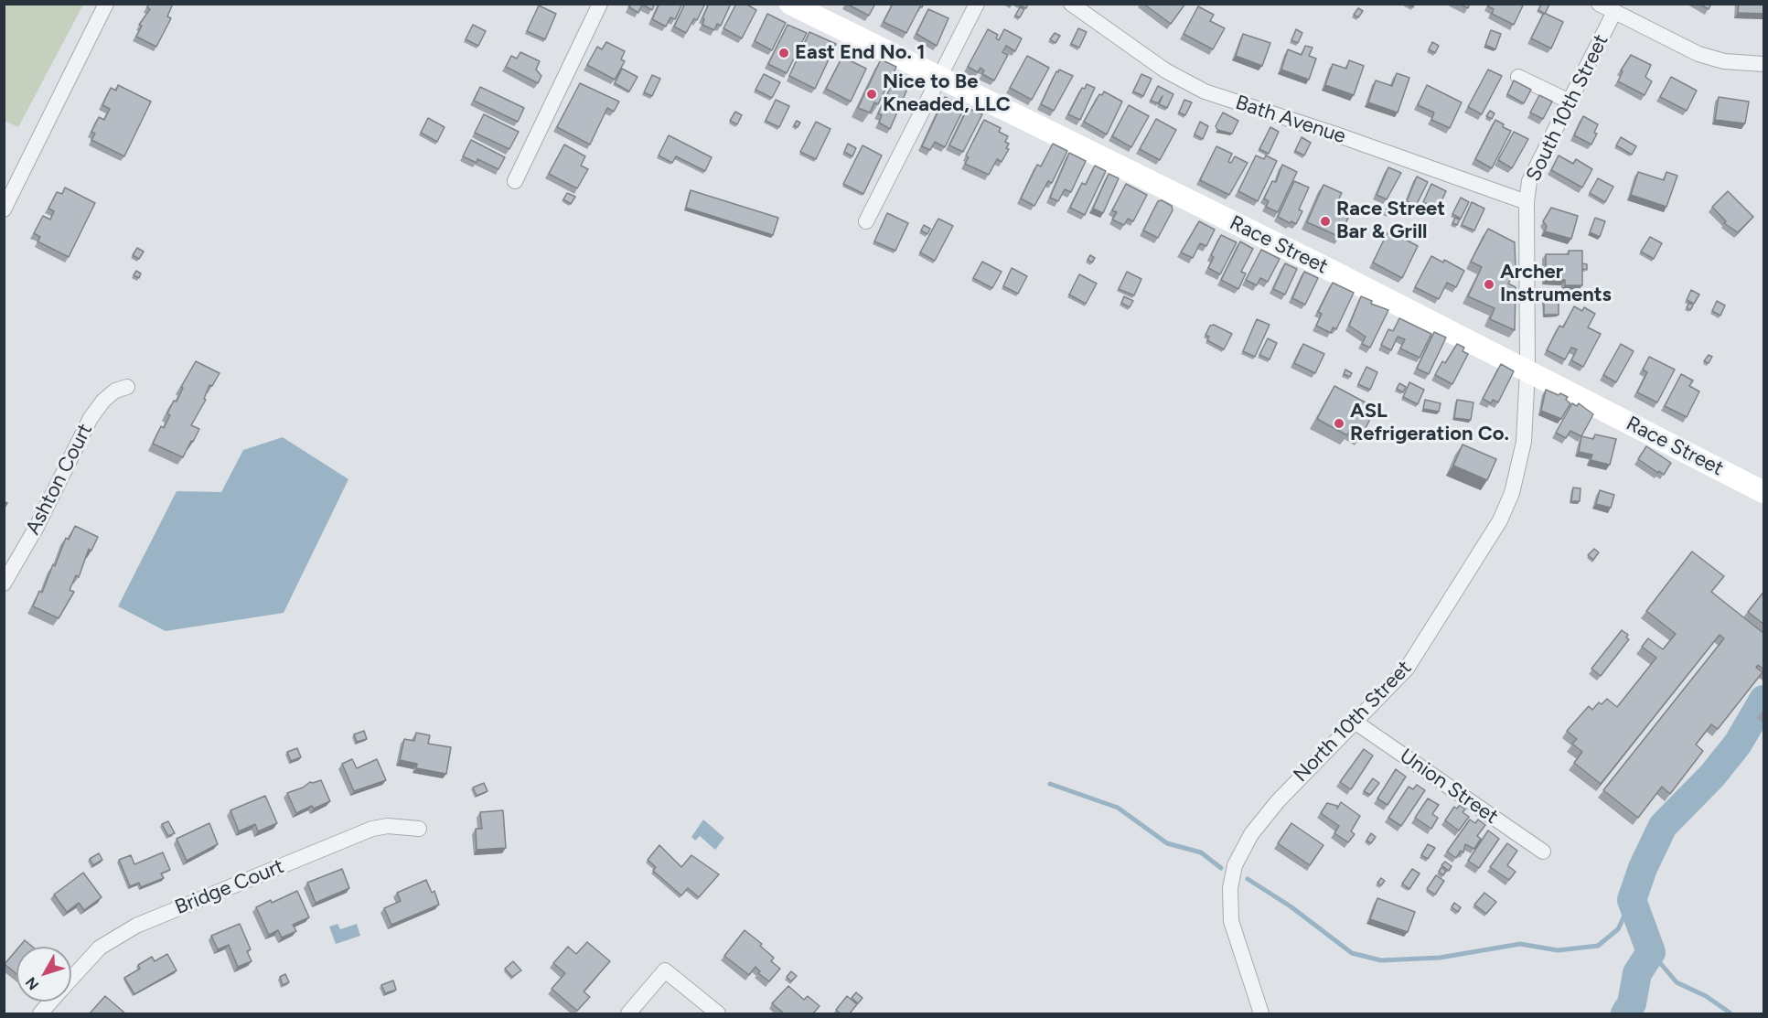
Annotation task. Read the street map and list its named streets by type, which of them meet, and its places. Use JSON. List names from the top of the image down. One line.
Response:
{"streets":{"main road":["Race Street"],"street":["South 10th Street","Bath Avenue","Ashton Court","North 10th Street","Union Street","Bridge Court"]},"crossings":[["South 10th Street","Bath Avenue"],["South 10th Street","Race Street"],["South 10th Street","North 10th Street"],["Race Street","North 10th Street"],["North 10th Street","Union Street"]],"places":["East End No. 1","Nice to Be Kneaded, LLC","Race Street Bar & Grill","Archer Instruments","ASL Refrigeration Co."],"north":"bottom left"}
